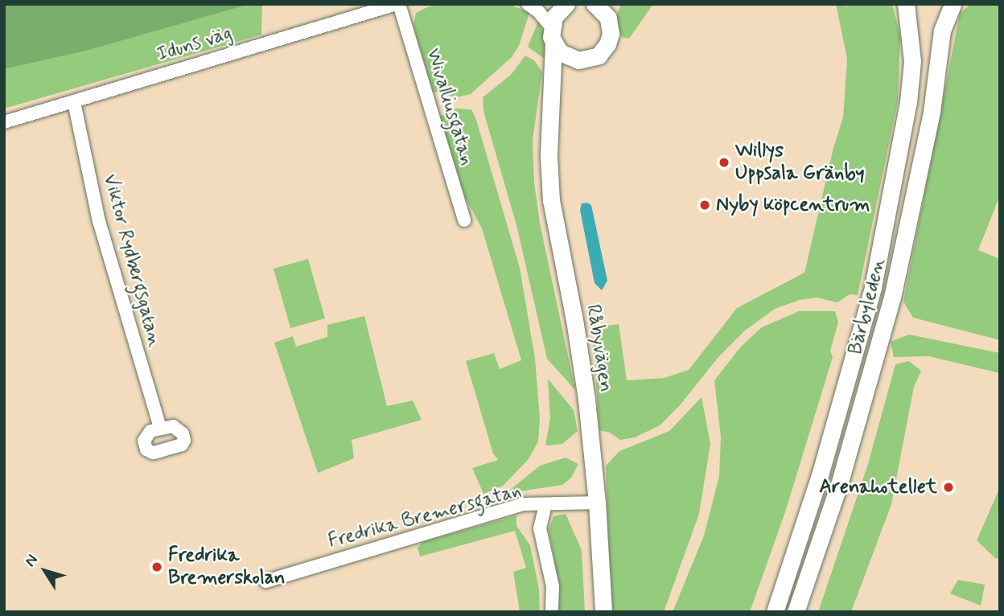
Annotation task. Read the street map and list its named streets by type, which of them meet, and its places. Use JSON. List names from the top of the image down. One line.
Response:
{"streets":{"main road":["Bärbyleden","Råbyvägen"],"street":["Iduns väg","Wivalliusgatan","Viktor Rydbergsgatan","Fredrika Bremersgatan"]},"crossings":[["Iduns väg","Wivalliusgatan"],["Iduns väg","Viktor Rydbergsgatan"],["Råbyvägen","Fredrika Bremersgatan"]],"places":["Willys Uppsala Gränby","Nyby köpcentrum","Arenahotellet","Fredrika Bremerskolan"],"north":"top left"}
